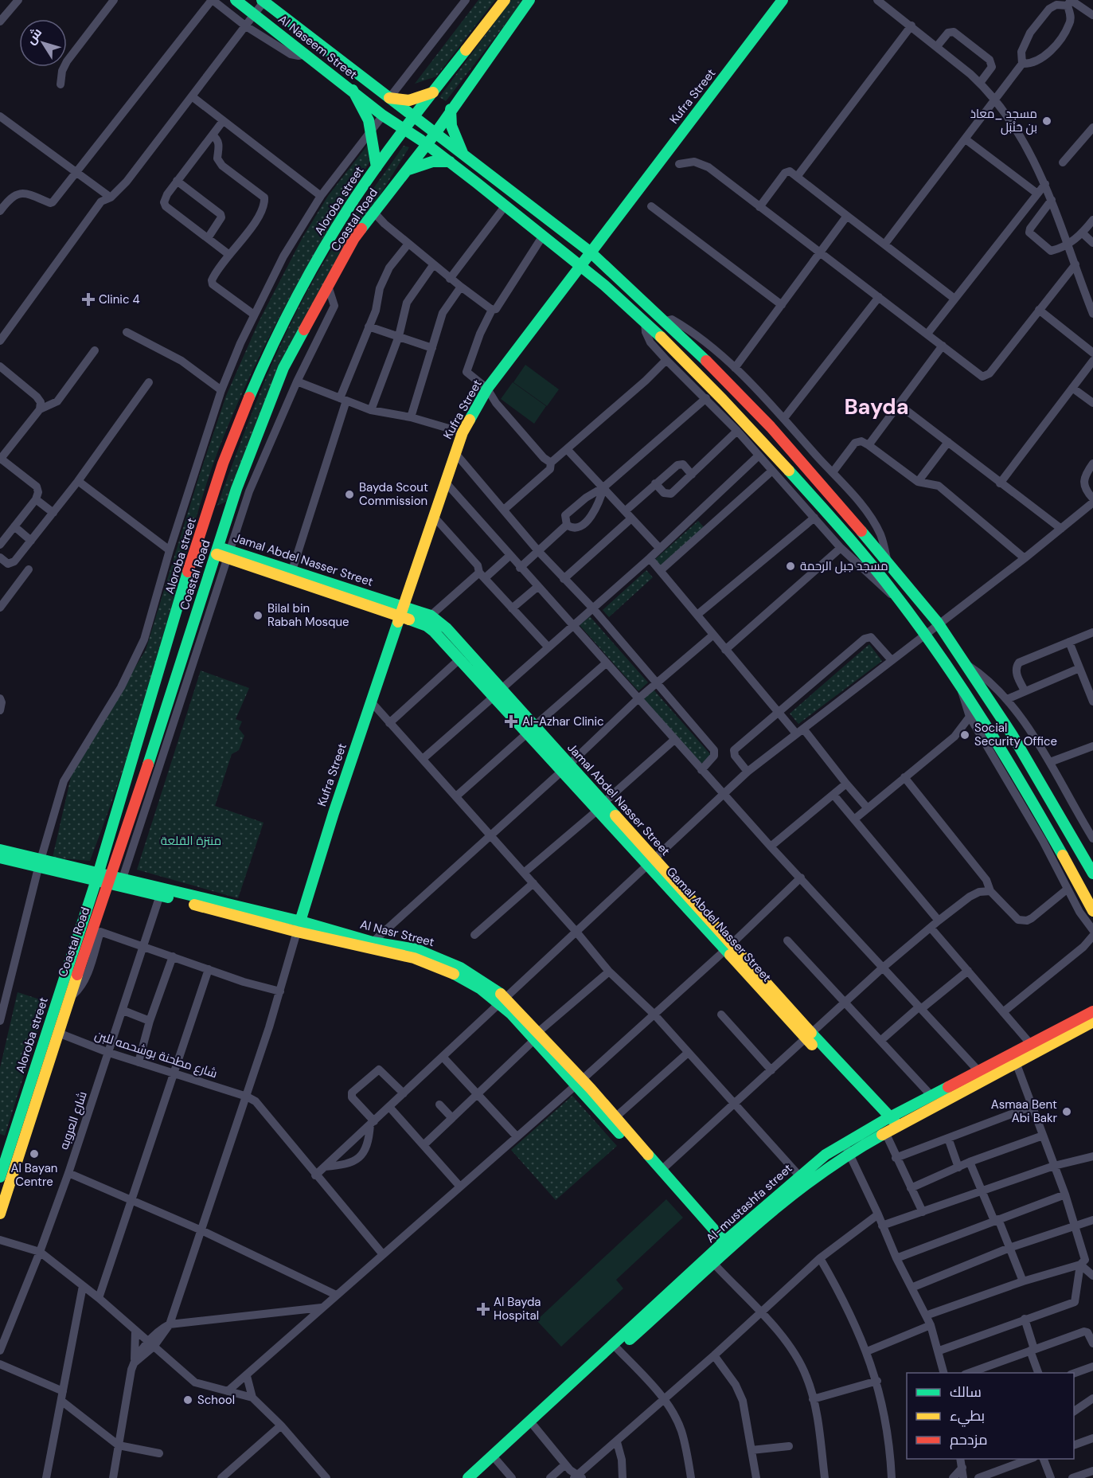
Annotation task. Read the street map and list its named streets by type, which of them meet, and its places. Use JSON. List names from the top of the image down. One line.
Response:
{"streets":{"main road":["Al Naseem Street","Kufra Street","Aloroba street","Coastal Road","Jamal Abdel Nasser Street","Al Nasr Street","Al-mustashfa street"],"street":["شارع مطحنة بوشحمه للبن","شارع العروبه"]},"crossings":[["Al Naseem Street","Kufra Street"],["Al Naseem Street","Aloroba street"],["Al Naseem Street","Coastal Road"],["Kufra Street","Jamal Abdel Nasser Street"],["Kufra Street","Al Nasr Street"],["Aloroba street","Al Nasr Street"],["Coastal Road","Jamal Abdel Nasser Street"],["Coastal Road","Al Nasr Street"],["Coastal Road","شارع مطحنة بوشحمه للبن"],["Jamal Abdel Nasser Street","Al-mustashfa street"],["Al Nasr Street","شارع العروبه"],["Al Nasr Street","Al-mustashfa street"],["شارع مطحنة بوشحمه للبن","شارع العروبه"]],"districts":["Bayda"],"parks":["منتزة القلعة"],"places":{"other":["مسجد _معاذ بن حَنْبَل","Bayda Scout Commission","مسجد جبل الرحمة","Bilal bin Rabah Mosque","Social Security Office","ِAsmaa Bent Abi Bakr","Al Bayan Centre","School"],"health":["Clinic 4","Al-Azhar Clinic","Al Bayda Hospital"]},"legend":["سالك","بطيء","مزدحم"],"north":"top left"}
